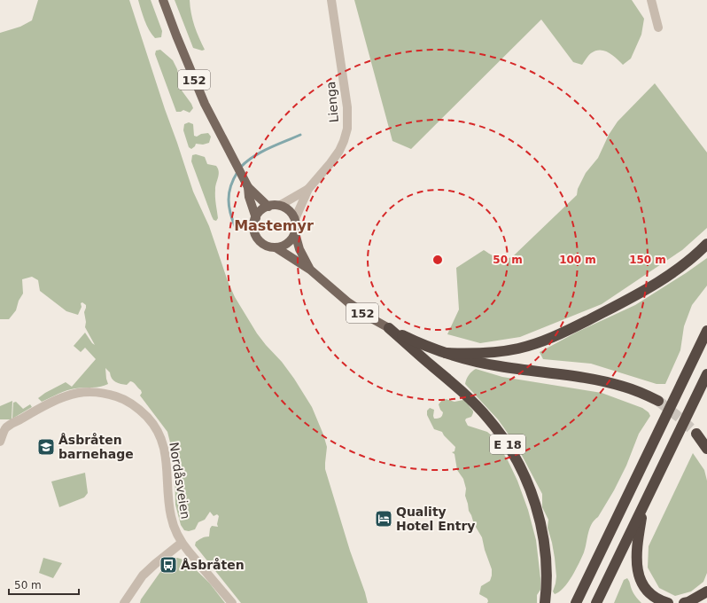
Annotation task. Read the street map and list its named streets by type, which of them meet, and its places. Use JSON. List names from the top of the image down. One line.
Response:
{"streets":{"highway":["E 18"],"main road":["152"],"street":["Lienga","Nordåsveien"]},"crossings":[["152","Lienga"],["152","E 18"]],"districts":["Mastemyr"],"places":{"school or university":["Åsbråten barnehage"],"hotel":["Quality Hotel Entry"],"bus stop":["Åsbråten"]},"scale_bar":"50 m","rings":["50 m","100 m","150 m"]}
